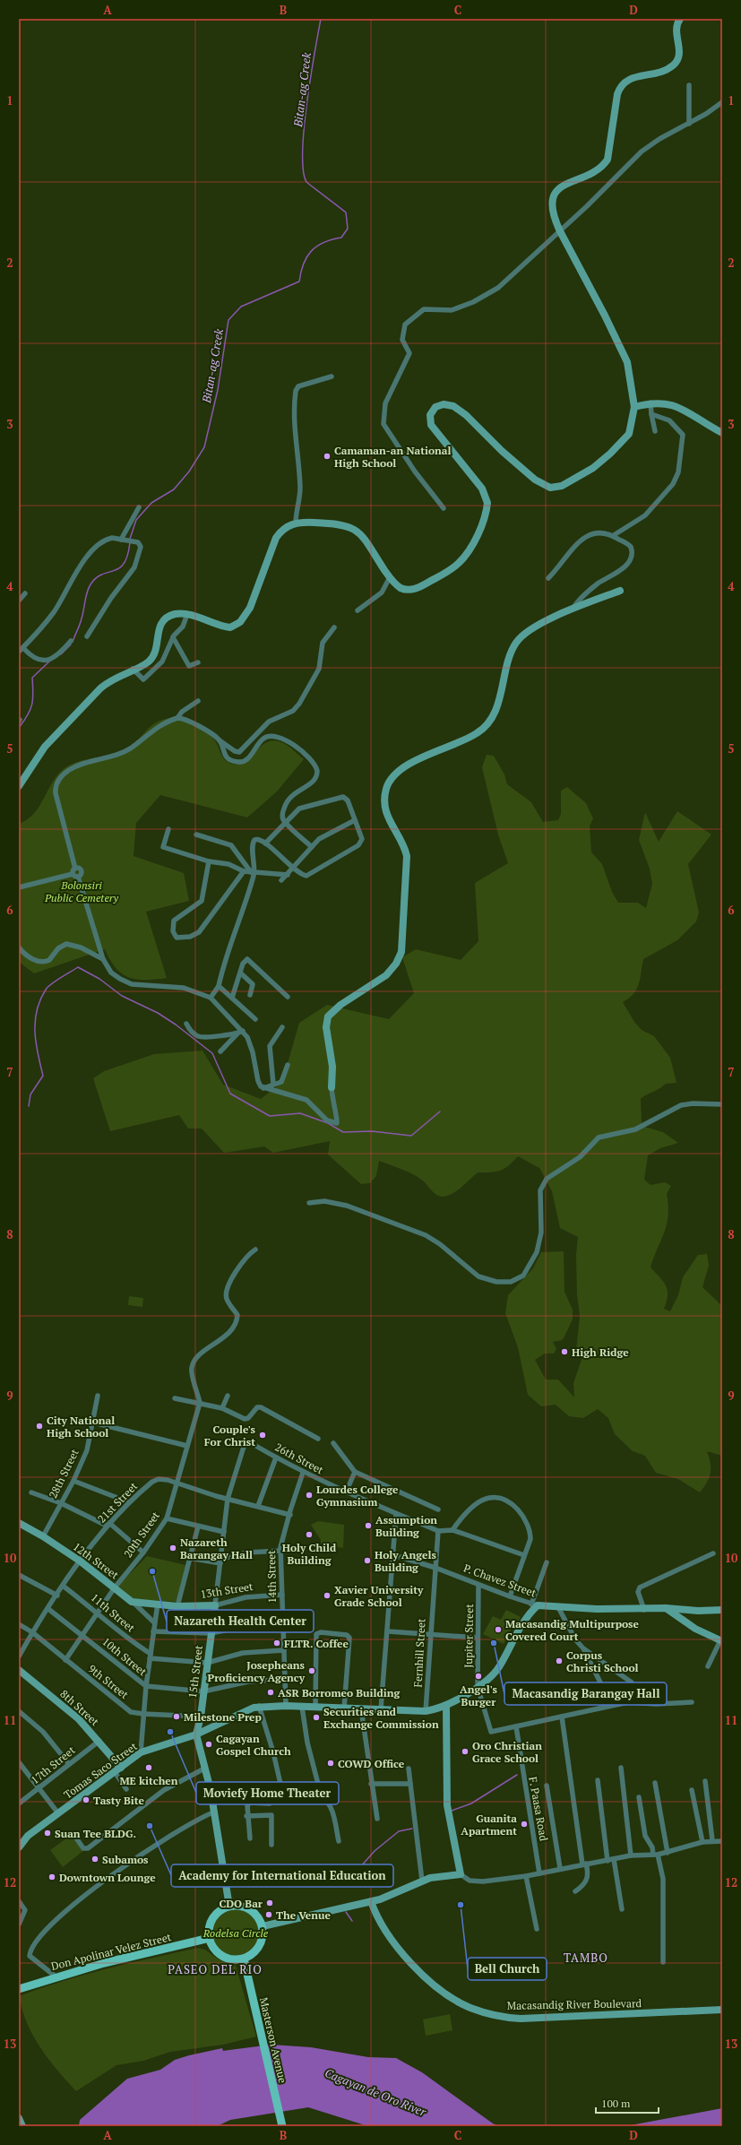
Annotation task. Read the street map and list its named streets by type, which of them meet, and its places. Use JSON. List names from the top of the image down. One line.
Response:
{"streets":{"main road":["12th Street","P. Chavez Street","13th Street","15th Street","8th Street","Tomas Saco Street","Don Apolinar Velez Street","Macasandig River Boulevard","Masterson Avenue"],"street":["26th Street","28th Street","21st Street","20th Street","14th Street","11th Street","Jupiter Street","Fernhill Street","10th Street","9th Street","17th Street","F. Paasa Road"]},"crossings":[["26th Street","14th Street"],["26th Street","Fernhill Street"],["26th Street","15th Street"],["28th Street","12th Street"],["21st Street","20th Street"],["21st Street","12th Street"],["21st Street","14th Street"],["21st Street","11th Street"],["21st Street","10th Street"],["21st Street","15th Street"],["21st Street","9th Street"],["20th Street","12th Street"],["20th Street","11th Street"],["20th Street","10th Street"],["20th Street","9th Street"],["12th Street","13th Street"],["14th Street","13th Street"],["14th Street","11th Street"],["14th Street","10th Street"],["14th Street","Tomas Saco Street"],["P. Chavez Street","Jupiter Street"],["P. Chavez Street","Fernhill Street"],["P. Chavez Street","Tomas Saco Street"],["13th Street","15th Street"],["11th Street","15th Street"],["Jupiter Street","Tomas Saco Street"],["Jupiter Street","F. Paasa Road"],["Fernhill Street","Tomas Saco Street"],["10th Street","15th Street"],["15th Street","9th Street"],["15th Street","Tomas Saco Street"],["8th Street","17th Street"],["8th Street","Tomas Saco Street"],["Don Apolinar Velez Street","Masterson Avenue"]],"districts":["TAMBO","PASEO DEL RIO"],"water":["Bitan-ag Creek","Cagayan de Oro River"],"parks":["Bolonsiri Public Cemetery","Rodelsa Circle"],"places":["Camaman-an National High School","High Ridge","City National High School","Couple's For Christ","Lourdes College Gymnasium","Assumption Building","Holy Child Building","Nazareth Barangay Hall","Holy Angels Building","Nazareth Health Center","Xavier University Grade School","Macasandig Multipurpose Covered Court","FLTR. Coffee","Macasandig Barangay Hall","Corpus Christi School","Josepheans Proficiency Agency","Angel's Burger","ASR Borromeo Building","Milestone Prep","Securities and Exchange Commission","Moviefy Home Theater","Cagayan Gospel Church","Oro Christian Grace School","COWD Office","ME kitchen","Tasty Bite","Guanita Apartment","Academy for International Education","Suan Tee BLDG.","Subamos","Downtown Lounge","CDO Bar","Bell Church","The Venue"],"scale_bar":"100 m","grid":{"columns":["A","B","C","D"],"rows":["1","2","3","4","5","6","7","8","9","10","11","12","13"]}}
